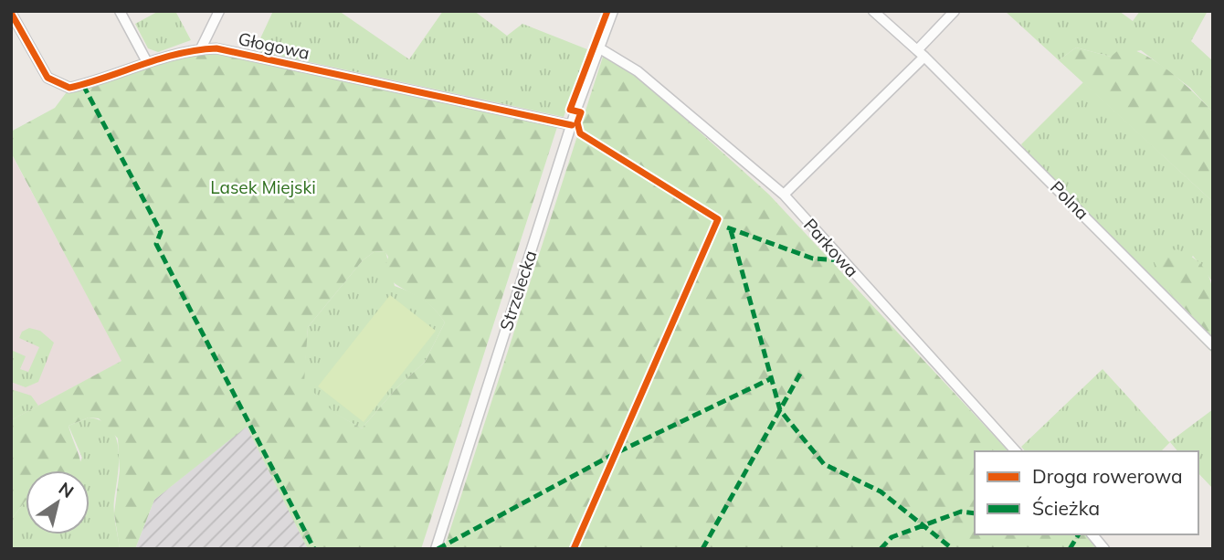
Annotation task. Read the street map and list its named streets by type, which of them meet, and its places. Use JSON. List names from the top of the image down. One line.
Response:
{"streets":{"street":["Głogowa","Polna","Parkowa","Strzelecka"]},"crossings":[["Głogowa","Strzelecka"],["Parkowa","Strzelecka"]],"parks":["Lasek Miejski"],"legend":["Droga rowerowa","Ścieżka"],"north":"top right"}
